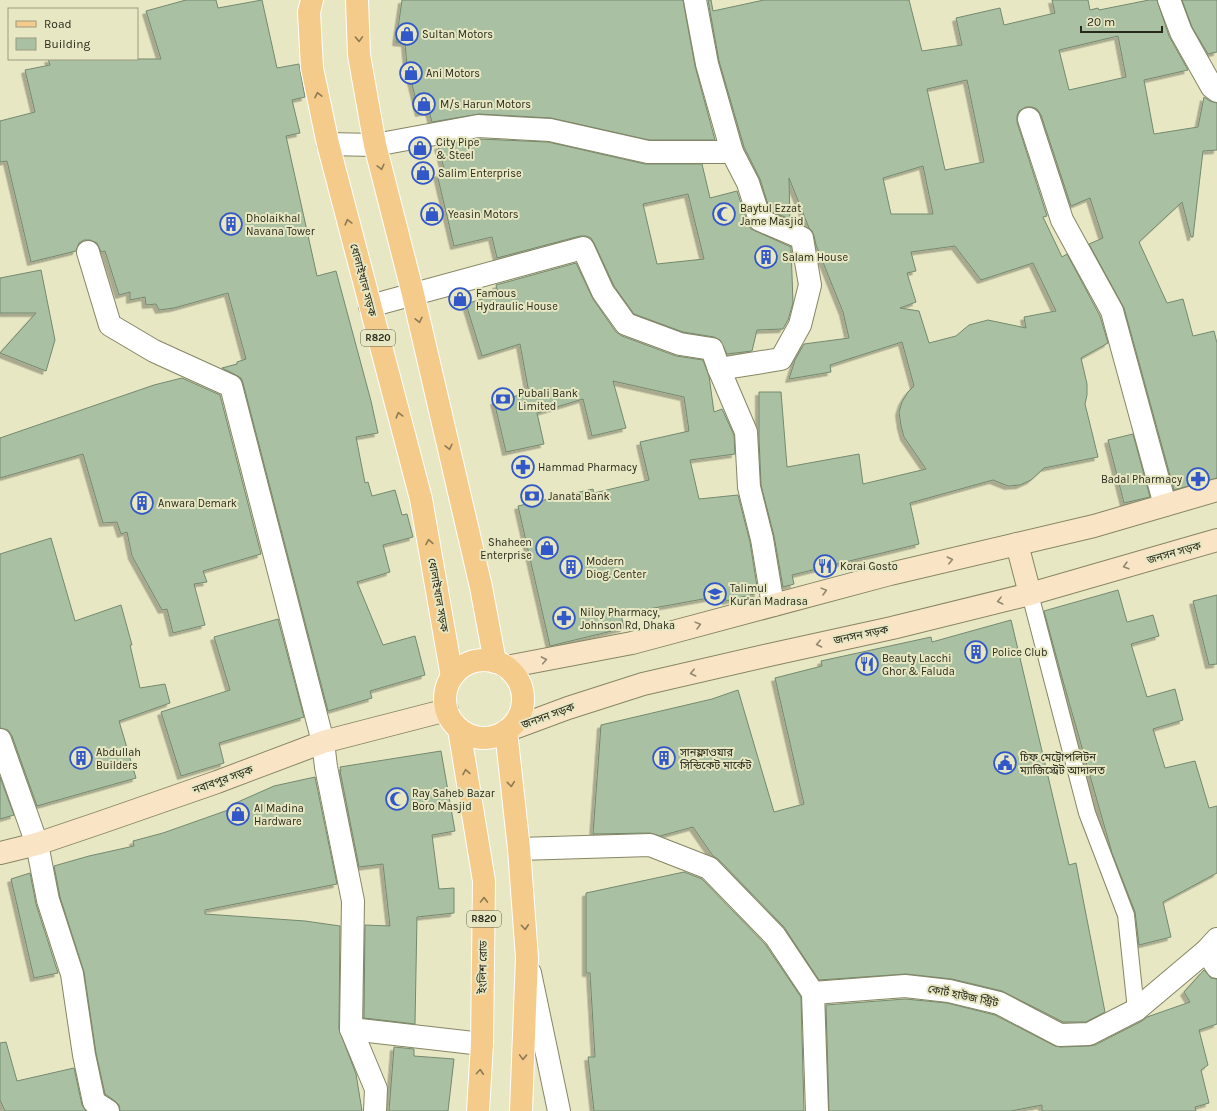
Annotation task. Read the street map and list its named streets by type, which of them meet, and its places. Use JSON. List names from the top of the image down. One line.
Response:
{"streets":{"main road":["ধোলাইখাল সড়ক","R820","জনসন সড়ক","নবাবপুর সড়ক","ইংলিশ রোড"],"street":["কোর্ট হাউজ স্ট্রিট"]},"crossings":[["ধোলাইখাল সড়ক","জনসন সড়ক"],["ধোলাইখাল সড়ক","নবাবপুর সড়ক"],["ধোলাইখাল সড়ক","ইংলিশ রোড"],["জনসন সড়ক","নবাবপুর সড়ক"],["জনসন সড়ক","ইংলিশ রোড"],["নবাবপুর সড়ক","ইংলিশ রোড"]],"places":{"shop":["Sultan Motors","Ani Motors","M/s Harun Motors","City Pipe & Steel","Salim Enterprise","Yeasin Motors","Famous Hydraulic House","Shaheen Enterprise","Al Madina Hardware"],"mosque":["Baytul Ezzat Jame Masjid","Ray Saheb Bazar Boro Masjid"],"building":["Dholaikhal Navana Tower","Salam House","Anwara Demark","Modern Diog. Center","Police Club","Abdullah Builders","সানফ্লাওয়ার সিন্ডিকেট মার্কেট"],"bank":["Pubali Bank Limited","Janata Bank"],"pharmacy":["Hammad Pharmacy","Badal Pharmacy","Niloy Pharmacy, Johnson Rd, Dhaka"],"restaurant":["Korai Gosto","Beauty Lacchi Ghor & Faluda"],"school or university":["Talimul Kur'an Madrasa"],"public building":["চিফ মেট্রোপলিটন ম্যাজিস্ট্রেট আদালত"]},"legend":["Road","Building"],"scale_bar":"20 m"}
